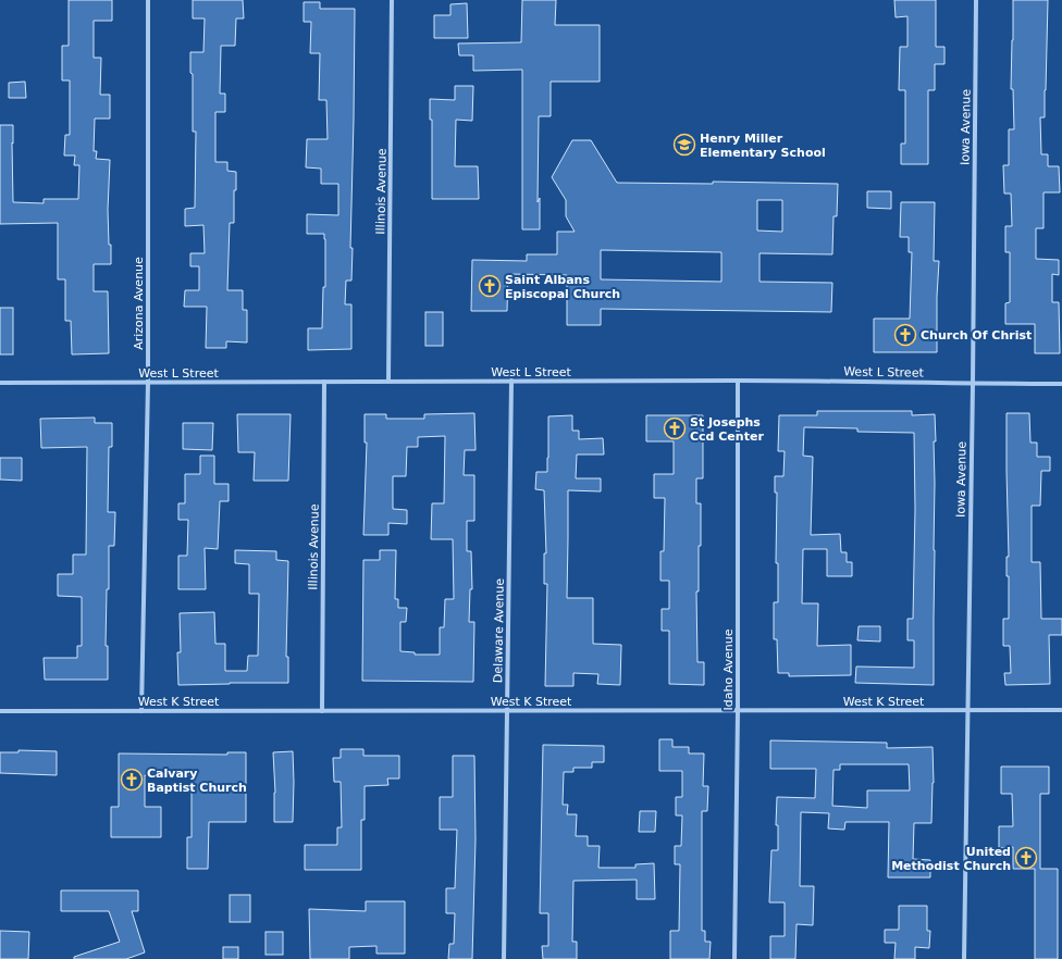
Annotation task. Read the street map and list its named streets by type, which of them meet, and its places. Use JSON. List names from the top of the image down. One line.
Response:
{"streets":{"street":["Iowa Avenue","Illinois Avenue","Arizona Avenue","West L Street","Delaware Avenue","Idaho Avenue","West K Street"]},"crossings":[["Iowa Avenue","West L Street"],["Iowa Avenue","West K Street"],["Illinois Avenue","West L Street"],["Illinois Avenue","West K Street"],["Arizona Avenue","West L Street"],["Arizona Avenue","West K Street"],["West L Street","Delaware Avenue"],["West L Street","Idaho Avenue"],["Delaware Avenue","West K Street"],["Idaho Avenue","West K Street"]],"places":{"school or university":["Henry Miller Elementary School"],"church":["Saint Albans Episcopal Church","Church Of Christ","St Josephs Ccd Center","Calvary Baptist Church","United Methodist Church"]}}
